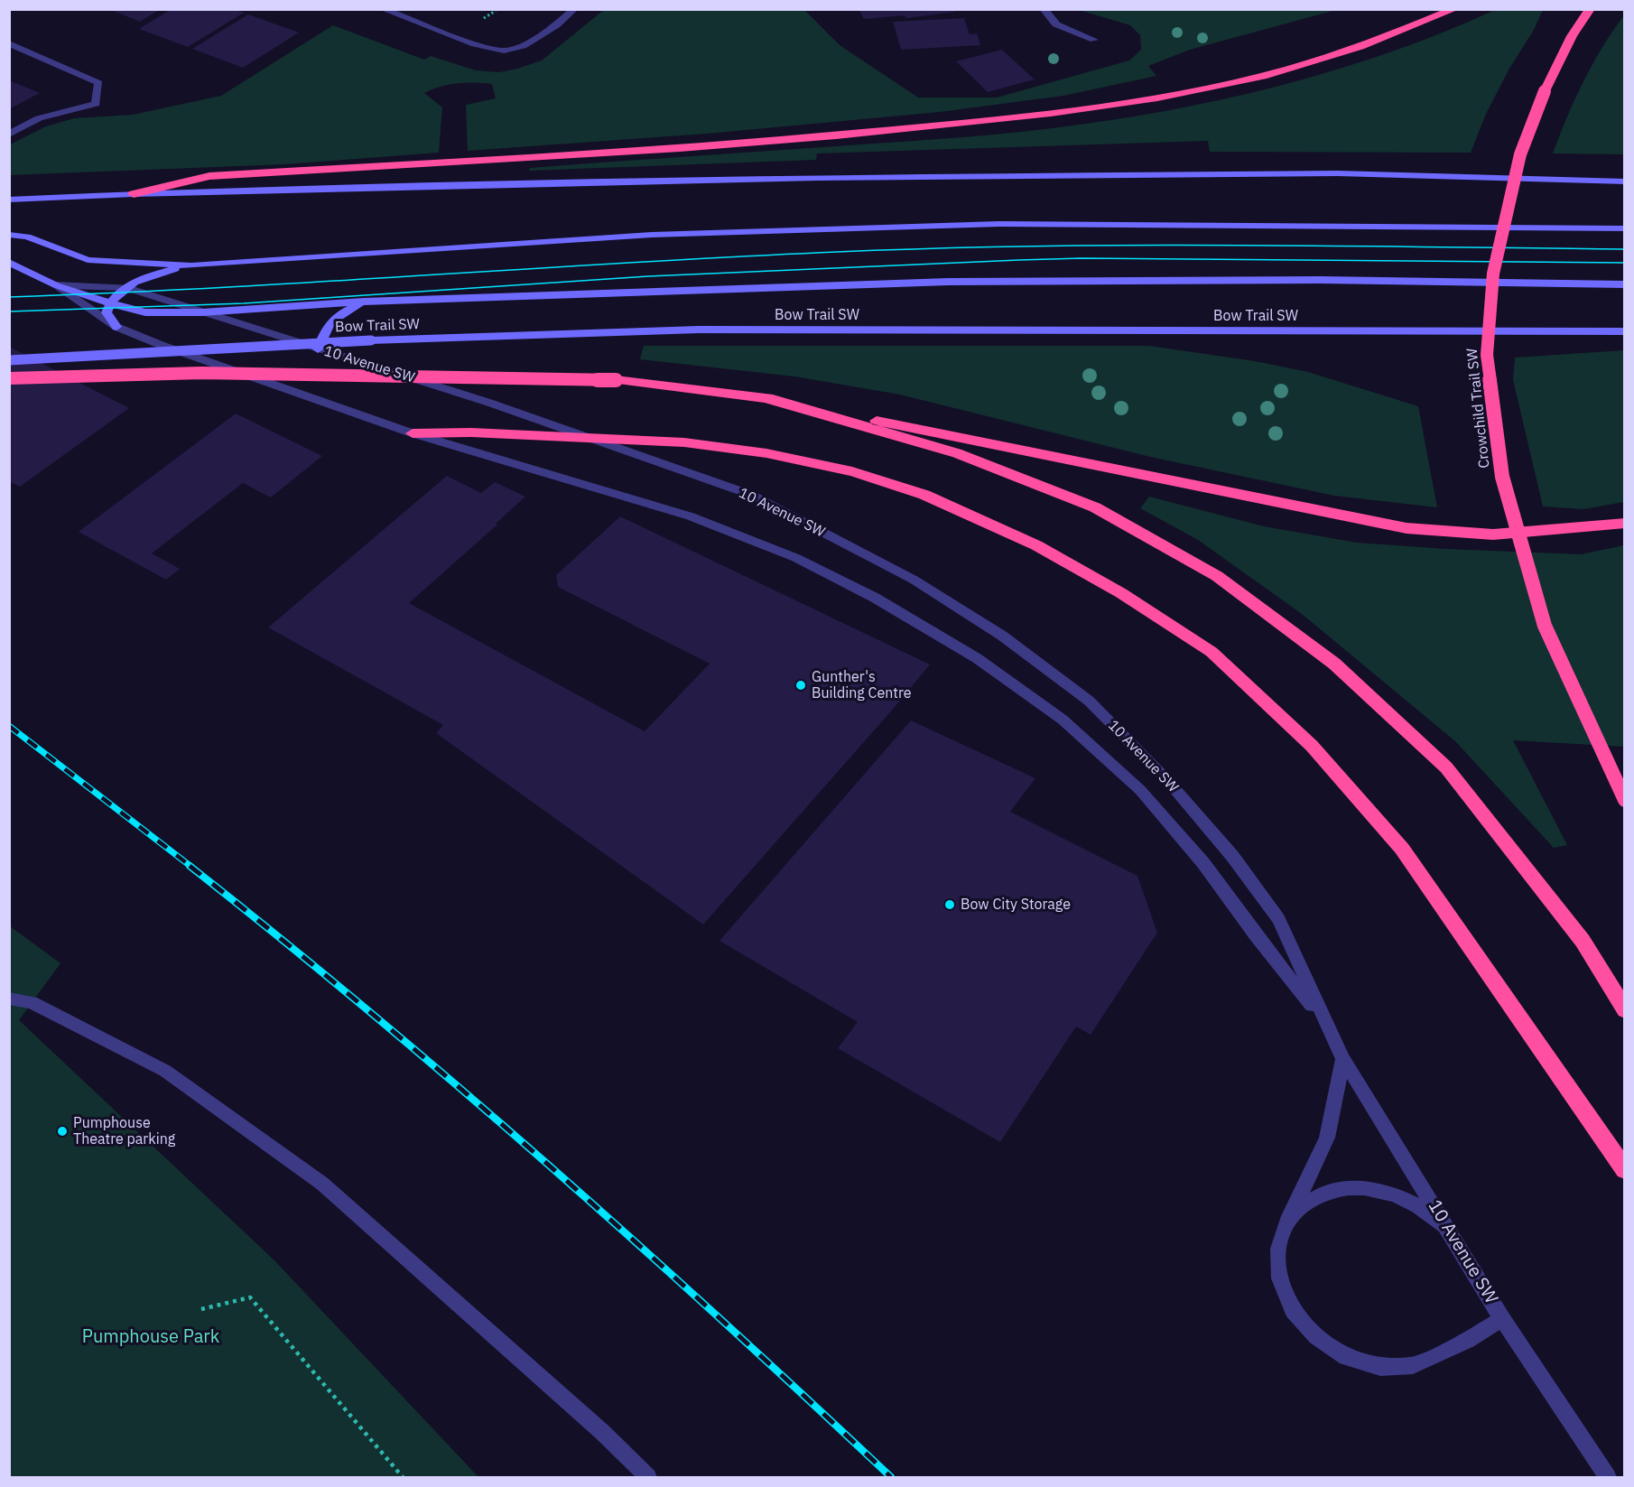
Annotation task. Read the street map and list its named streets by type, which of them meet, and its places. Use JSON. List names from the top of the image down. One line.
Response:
{"streets":{"highway":["Crowchild Trail SW"],"main road":["Bow Trail SW","10 Avenue SW"]},"parks":["Pumphouse Park"],"places":["Gunther's Building Centre","Bow City Storage","Pumphouse Theatre parking"]}
